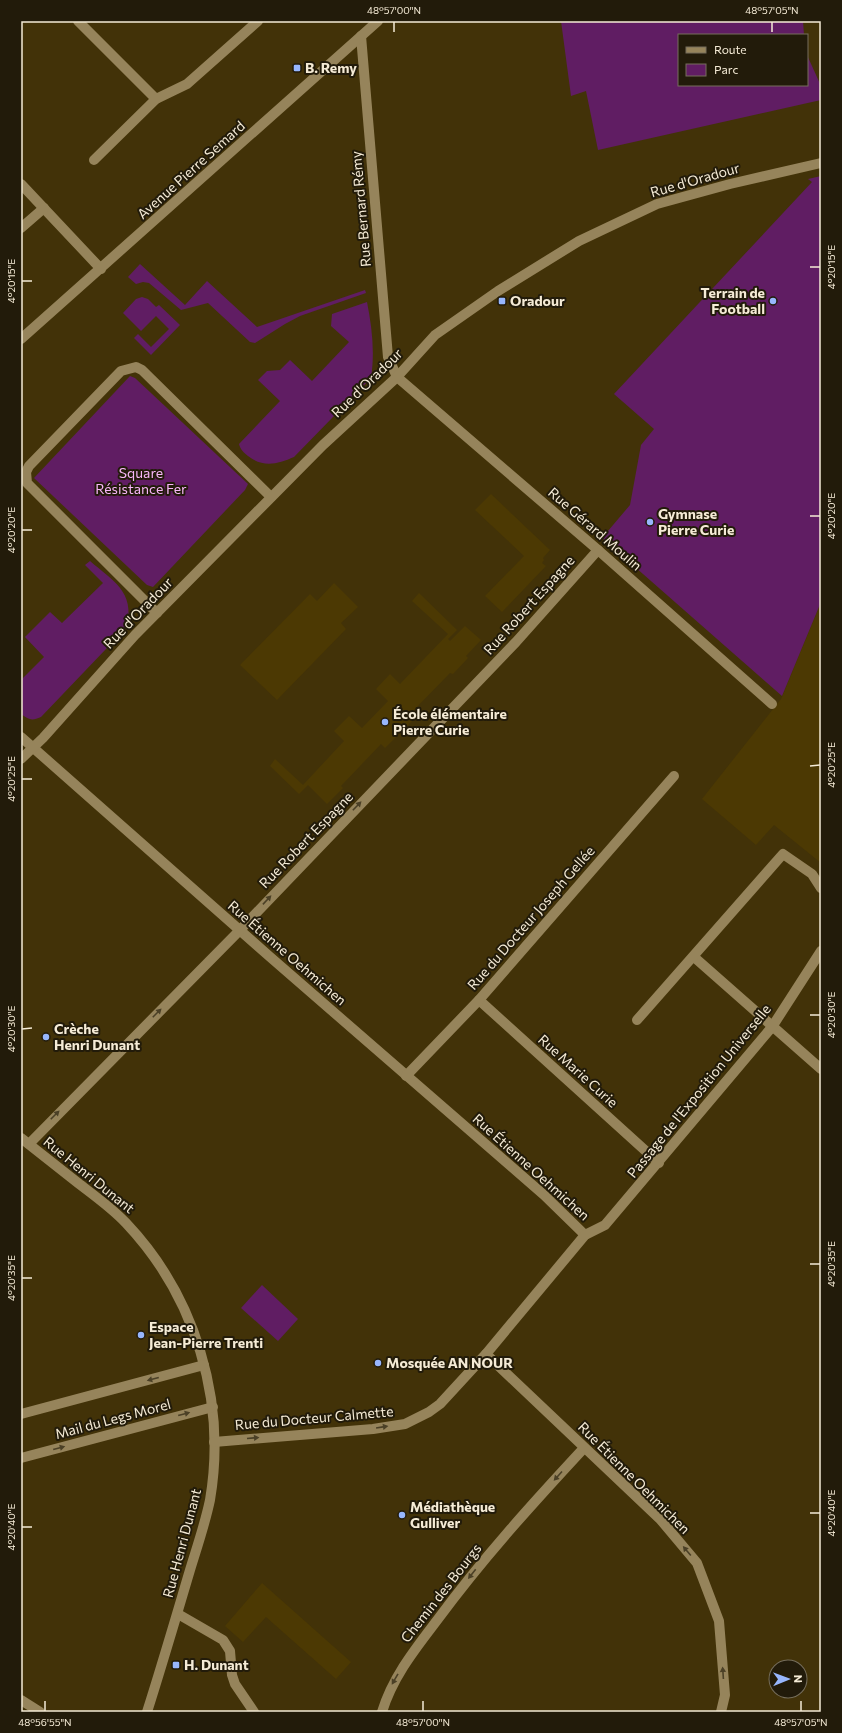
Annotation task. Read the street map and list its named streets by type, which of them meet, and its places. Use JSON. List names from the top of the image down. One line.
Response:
{"streets":{"street":["Avenue Pierre Semard","Rue d'Oradour","Rue Bernard Rémy","Rue Gérard Moulin","Rue Robert Espagne","Rue du Docteur Joseph Gellée","Rue Étienne Oehmichen","Rue Marie Curie","Passage de l'Exposition Universelle","Rue Henri Dunant","Rue du Docteur Calmette","Mail du Legs Morel","Chemin des Bourgs"]},"crossings":[["Avenue Pierre Semard","Rue Bernard Rémy"],["Rue d'Oradour","Rue Bernard Rémy"],["Rue d'Oradour","Rue Gérard Moulin"],["Rue d'Oradour","Rue Étienne Oehmichen"],["Rue Bernard Rémy","Rue Gérard Moulin"],["Rue Gérard Moulin","Rue Robert Espagne"],["Rue Robert Espagne","Rue Étienne Oehmichen"],["Rue Robert Espagne","Rue Henri Dunant"],["Rue du Docteur Joseph Gellée","Rue Étienne Oehmichen"],["Rue du Docteur Joseph Gellée","Rue Marie Curie"],["Rue Étienne Oehmichen","Passage de l'Exposition Universelle"],["Rue Étienne Oehmichen","Rue du Docteur Calmette"],["Rue Étienne Oehmichen","Chemin des Bourgs"],["Rue Marie Curie","Passage de l'Exposition Universelle"],["Rue Henri Dunant","Rue du Docteur Calmette"],["Rue Henri Dunant","Mail du Legs Morel"]],"one_way":["Rue Robert Espagne","Rue du Docteur Calmette","Chemin des Bourgs"],"parks":["Square Résistance Fer"],"places":{"transit":["B. Remy","Oradour","H. Dunant"],"other":["Terrain de Football","Gymnase Pierre Curie","École élémentaire Pierre Curie","Crèche Henri Dunant","Espace Jean-Pierre Trenti","Mosquée AN NOUR","Médiathèque Gulliver"]},"legend":["Route","Parc"],"north":"right","coordinates":["48°57'00\"N","48°57'05\"N","4°20'15\"E","4°20'20\"E","4°20'25\"E","4°20'30\"E","4°20'35\"E","4°20'40\"E","48°56'55\"N"]}
